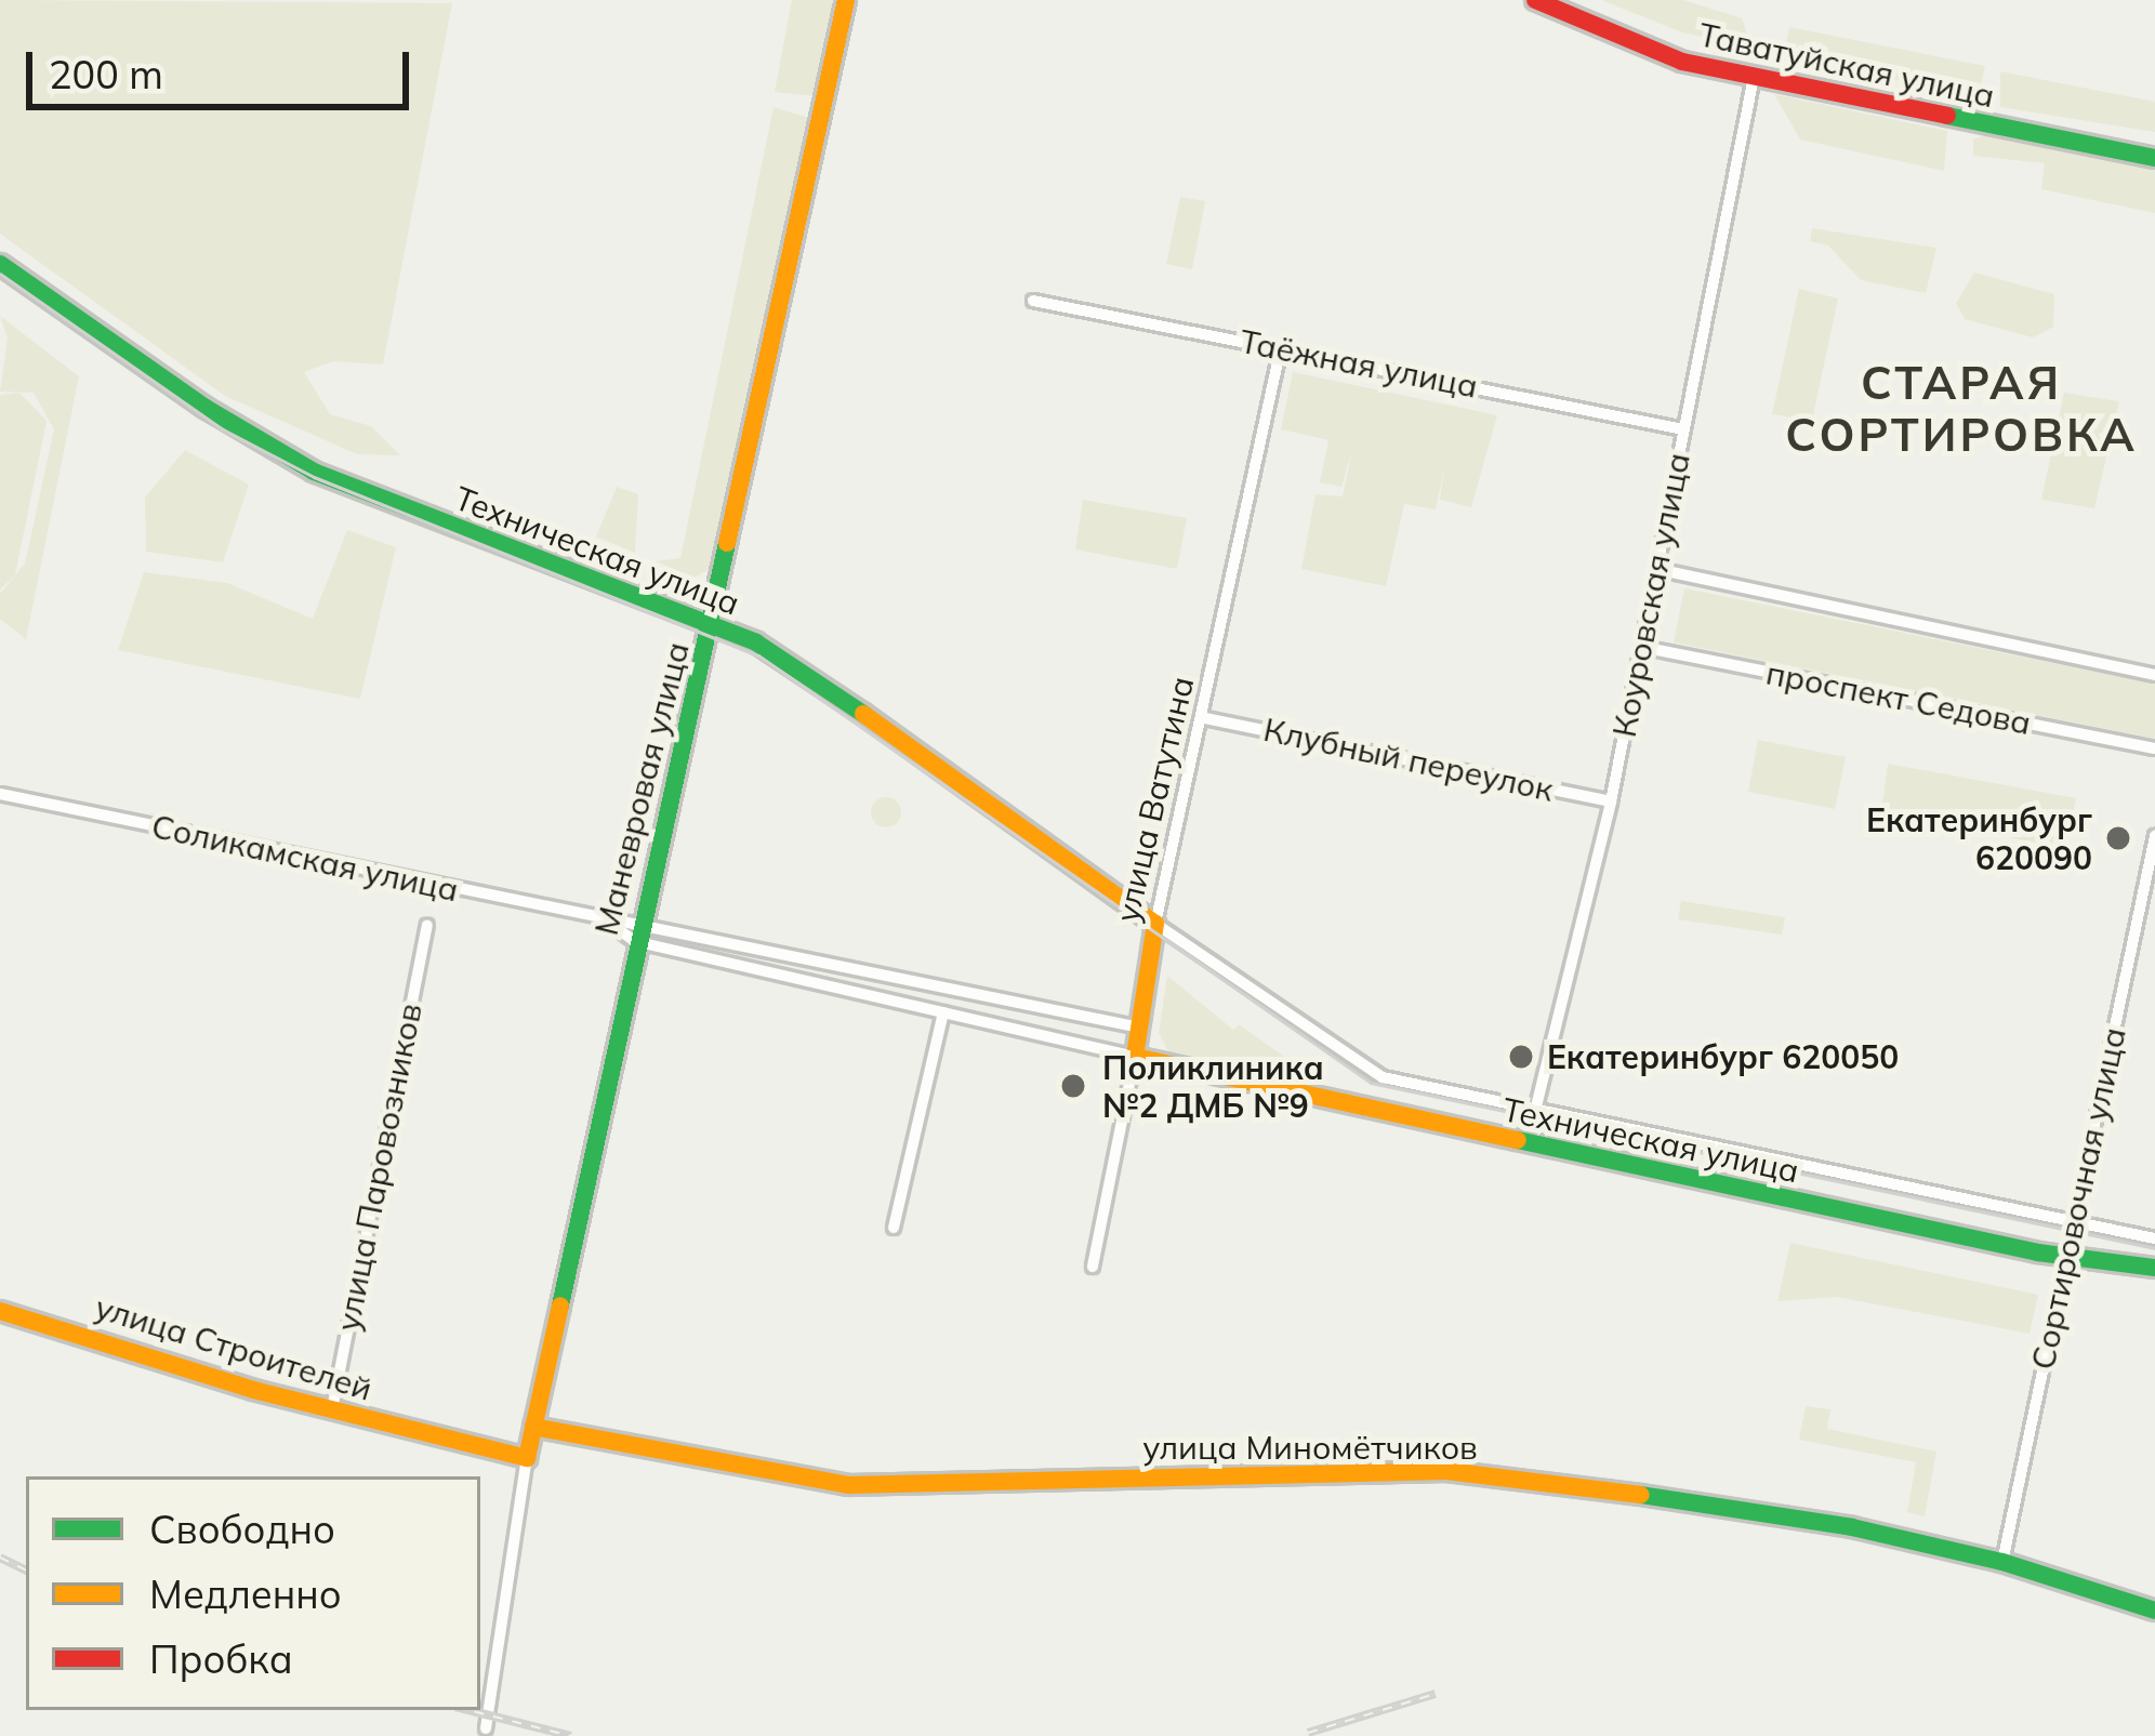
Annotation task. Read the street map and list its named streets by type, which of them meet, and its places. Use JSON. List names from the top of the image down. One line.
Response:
{"streets":{"street":["Таватуйская улица","Таёжная улица","Техническая улица","Коуровская улица","проспект Седова","Клубный переулок","Маневровая улица","улица Ватутина","Соликамская улица","улица Паровозников","Сортировочная улица","улица Строителей","улица Миномётчиков"]},"crossings":[["Таватуйская улица","Коуровская улица"],["Таёжная улица","Коуровская улица"],["Таёжная улица","улица Ватутина"],["Техническая улица","Маневровая улица"],["Техническая улица","улица Ватутина"],["Техническая улица","Соликамская улица"],["Техническая улица","Сортировочная улица"],["Коуровская улица","проспект Седова"],["Коуровская улица","Клубный переулок"],["Клубный переулок","улица Ватутина"],["Маневровая улица","Соликамская улица"],["Маневровая улица","улица Строителей"],["Маневровая улица","улица Миномётчиков"],["улица Ватутина","Соликамская улица"],["улица Паровозников","улица Строителей"],["Сортировочная улица","улица Миномётчиков"]],"districts":["СТАРАЯ СОРТИРОВКА"],"places":["Екатеринбург 620090","Екатеринбург 620050","Поликлиника №2 ДМБ №9"],"legend":["Свободно","Медленно","Пробка"],"scale_bar":"200 m"}
